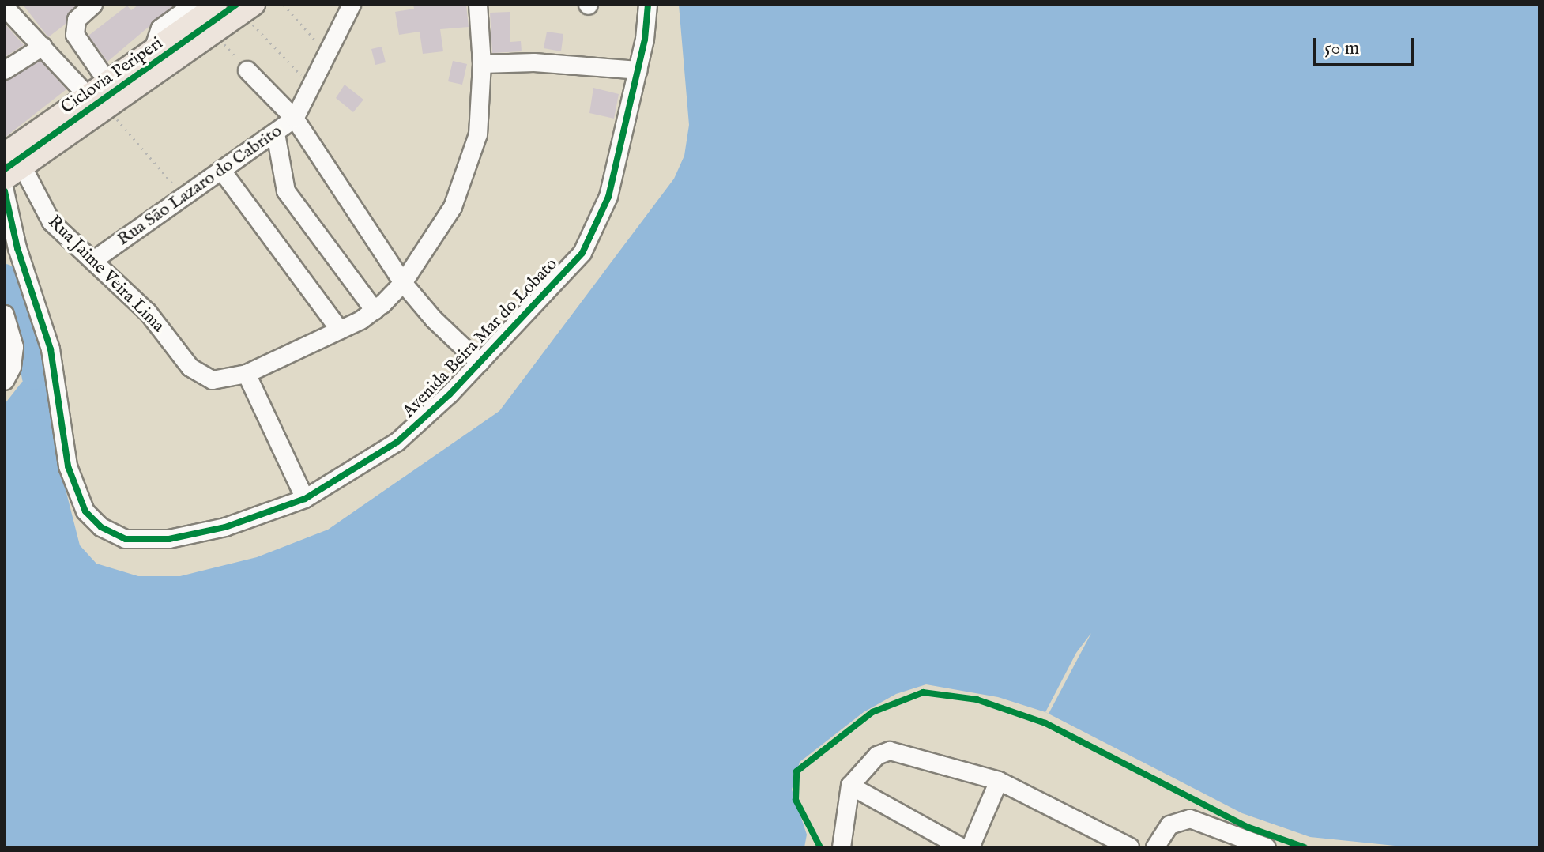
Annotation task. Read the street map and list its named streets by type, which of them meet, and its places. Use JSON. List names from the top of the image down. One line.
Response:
{"streets":{"street":["Rua São Lazaro do Cabrito","Rua Jaime Veira Lima","Avenida Beira Mar do Lobato"],"cycle path":["Ciclovia Periperi"]},"crossings":[["Rua São Lazaro do Cabrito","Rua Jaime Veira Lima"]],"scale_bar":"50 m"}
